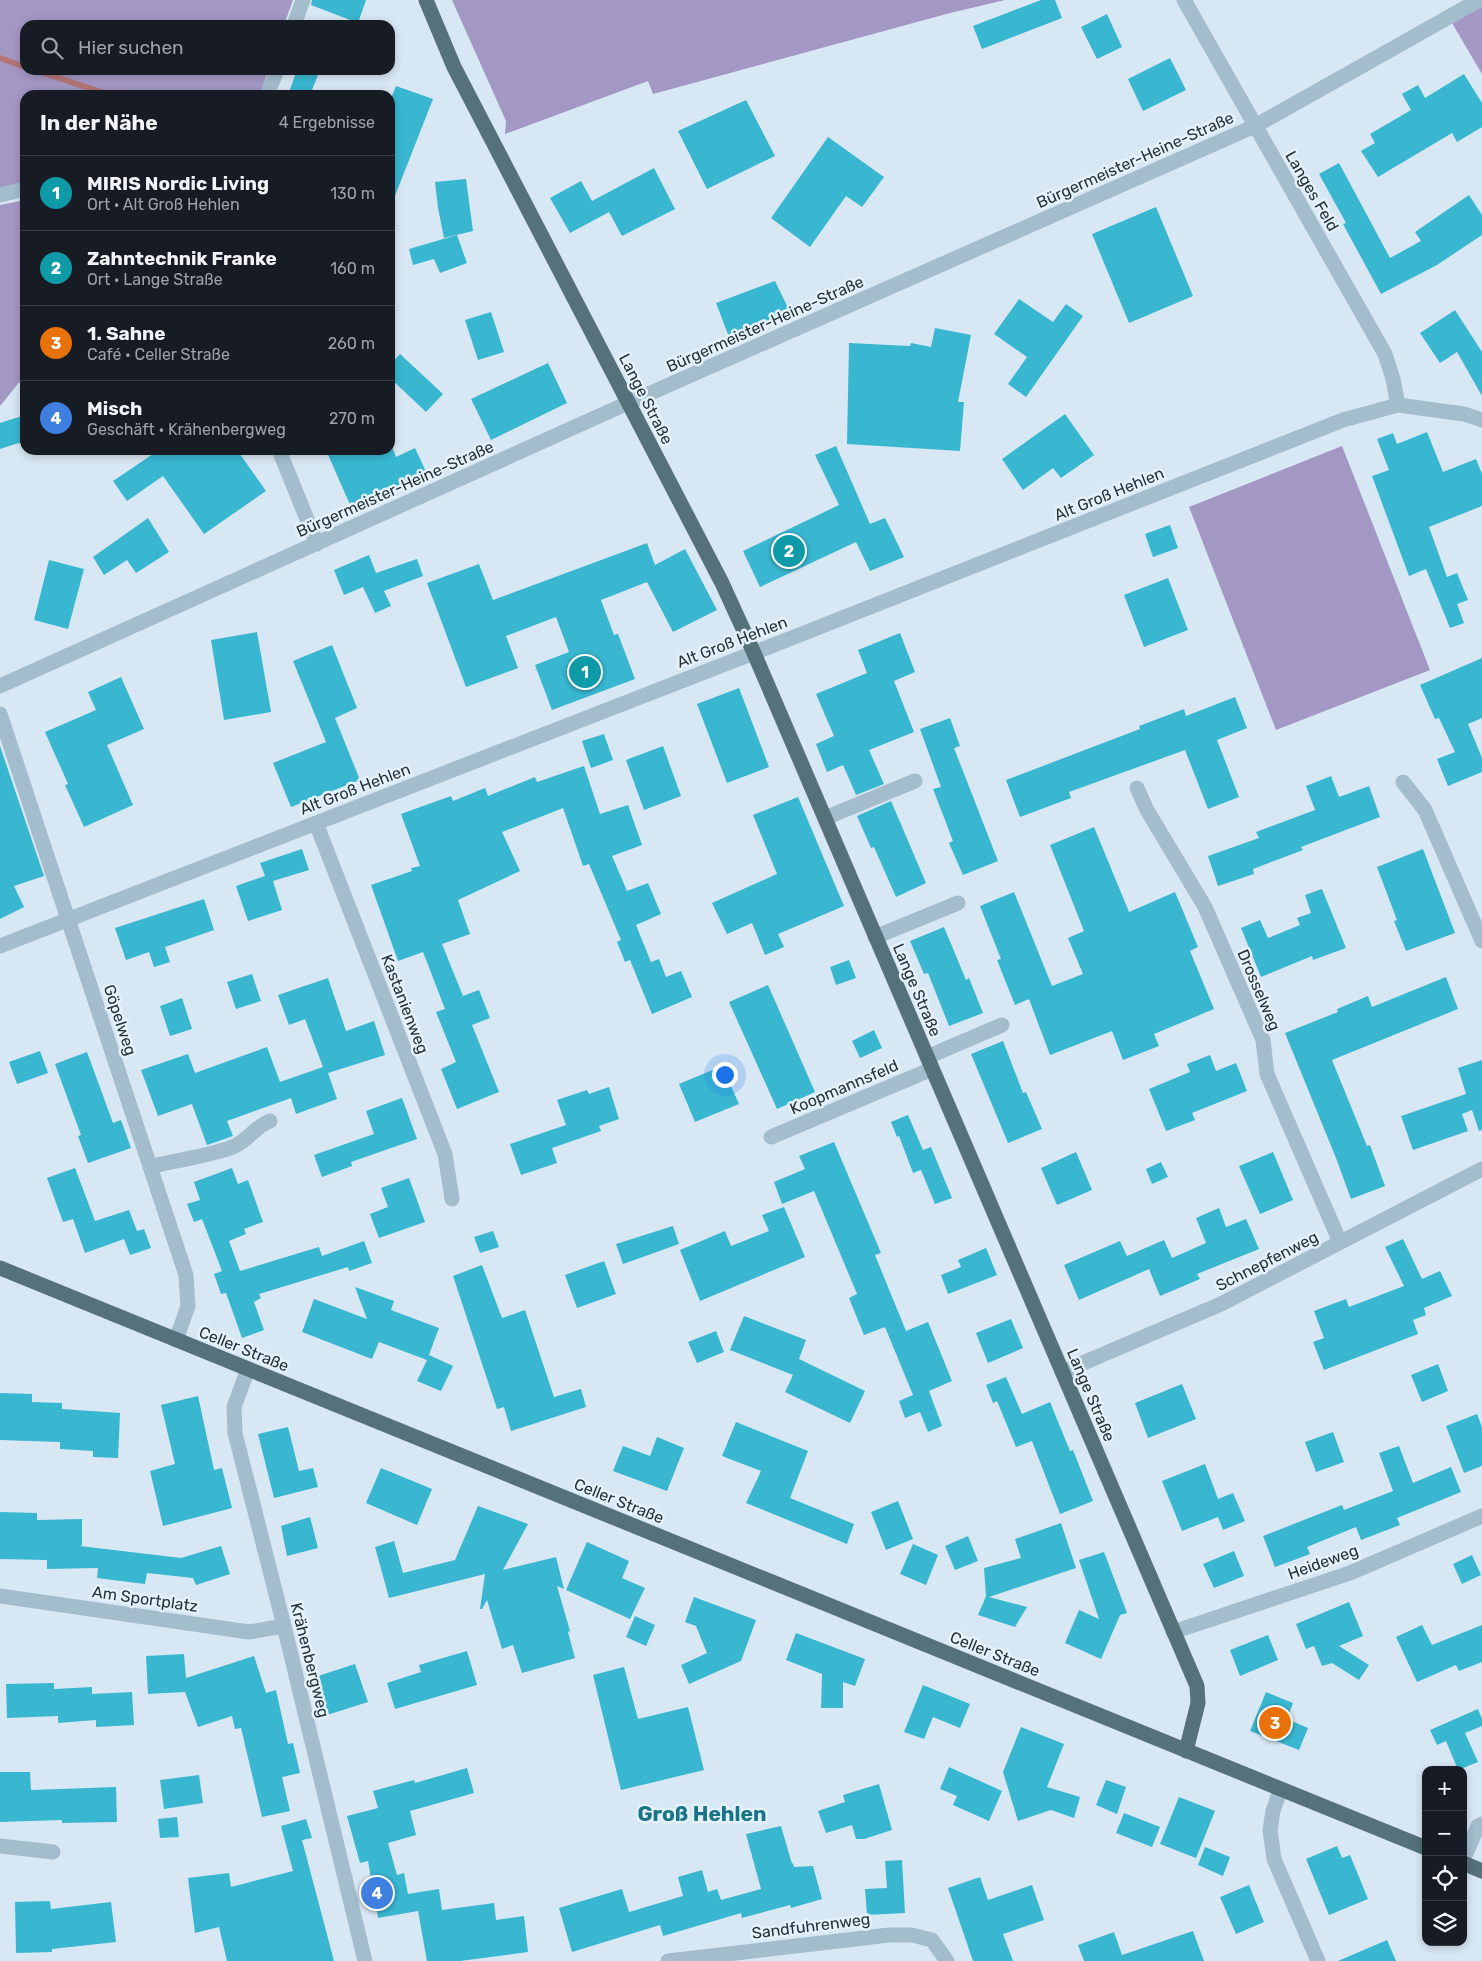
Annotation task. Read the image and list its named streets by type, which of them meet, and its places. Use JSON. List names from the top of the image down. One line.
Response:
{"streets":{"main road":["Lange Straße","Celler Straße"],"street":["Bürgermeister-Heine-Straße","Langes Feld","Alt Groß Hehlen","Drosselweg","Kastanienweg","Göpelweg","Koopmannsfeld","Schnepfenweg","Heideweg","Am Sportplatz","Krähenbergweg","Sandfuhrenweg"]},"crossings":[["Bürgermeister-Heine-Straße","Langes Feld"],["Bürgermeister-Heine-Straße","Lange Straße"],["Langes Feld","Alt Groß Hehlen"],["Lange Straße","Alt Groß Hehlen"],["Lange Straße","Koopmannsfeld"],["Lange Straße","Schnepfenweg"],["Lange Straße","Celler Straße"],["Lange Straße","Heideweg"],["Alt Groß Hehlen","Kastanienweg"],["Alt Groß Hehlen","Göpelweg"],["Drosselweg","Schnepfenweg"],["Göpelweg","Celler Straße"],["Celler Straße","Krähenbergweg"],["Am Sportplatz","Krähenbergweg"]],"districts":["Groß Hehlen"],"page":{"search":"Hier suchen","heading":["In der Nähe","4 Ergebnisse"],"list":[{"mark":"1","name":"MIRIS Nordic Living","note":"Ort · Alt Groß Hehlen","value":"130 m"},{"mark":"2","name":"Zahntechnik Franke","note":"Ort · Lange Straße","value":"160 m"},{"mark":"3","name":"1. Sahne","note":"Café · Celler Straße","value":"260 m"},{"mark":"4","name":"Misch","note":"Geschäft · Krähenbergweg","value":"270 m"}],"pins":["2","1","3","4"],"map_buttons":["+","−"]}}
